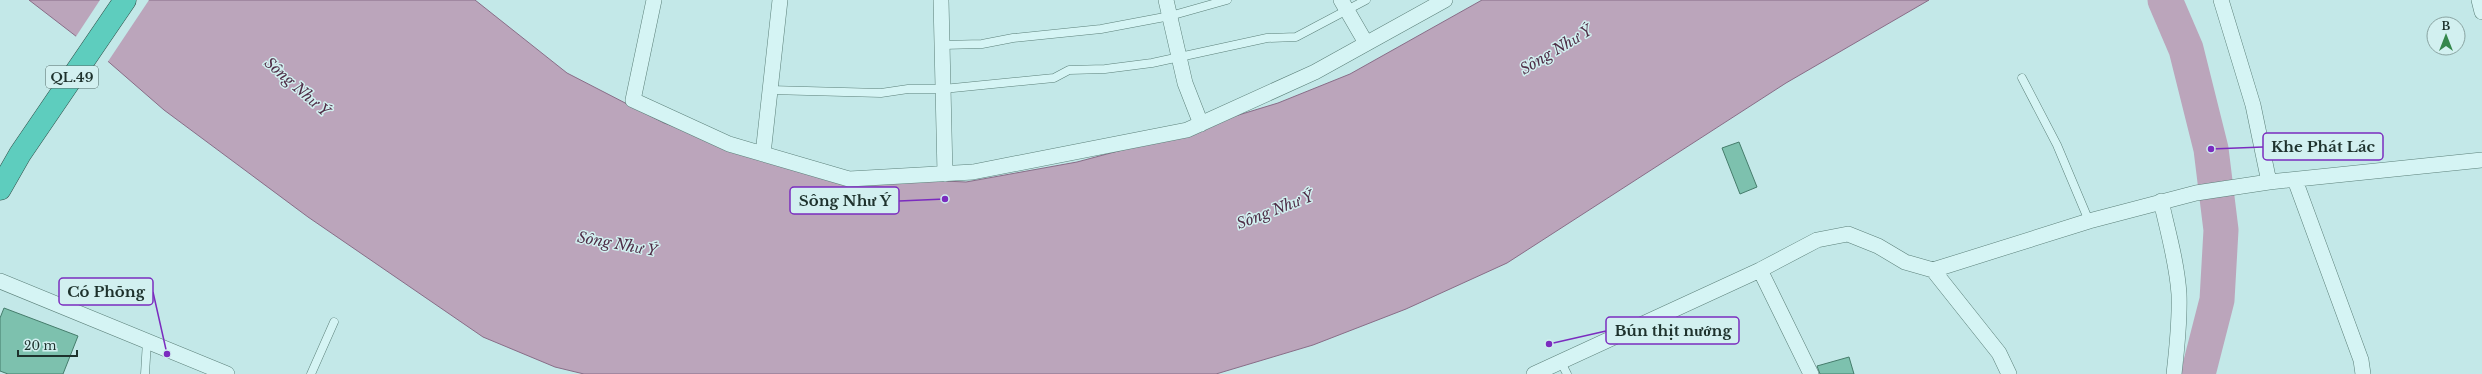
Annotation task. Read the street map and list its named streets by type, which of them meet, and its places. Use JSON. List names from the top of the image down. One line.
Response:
{"streets":{"highway":["QL.49"]},"water":["Sông Như Ý"],"places":["Khe Phát Lác","Sông Như Ý","Bún thịt nướng","Có Phōng"],"scale_bar":"20 m","north":"top"}
